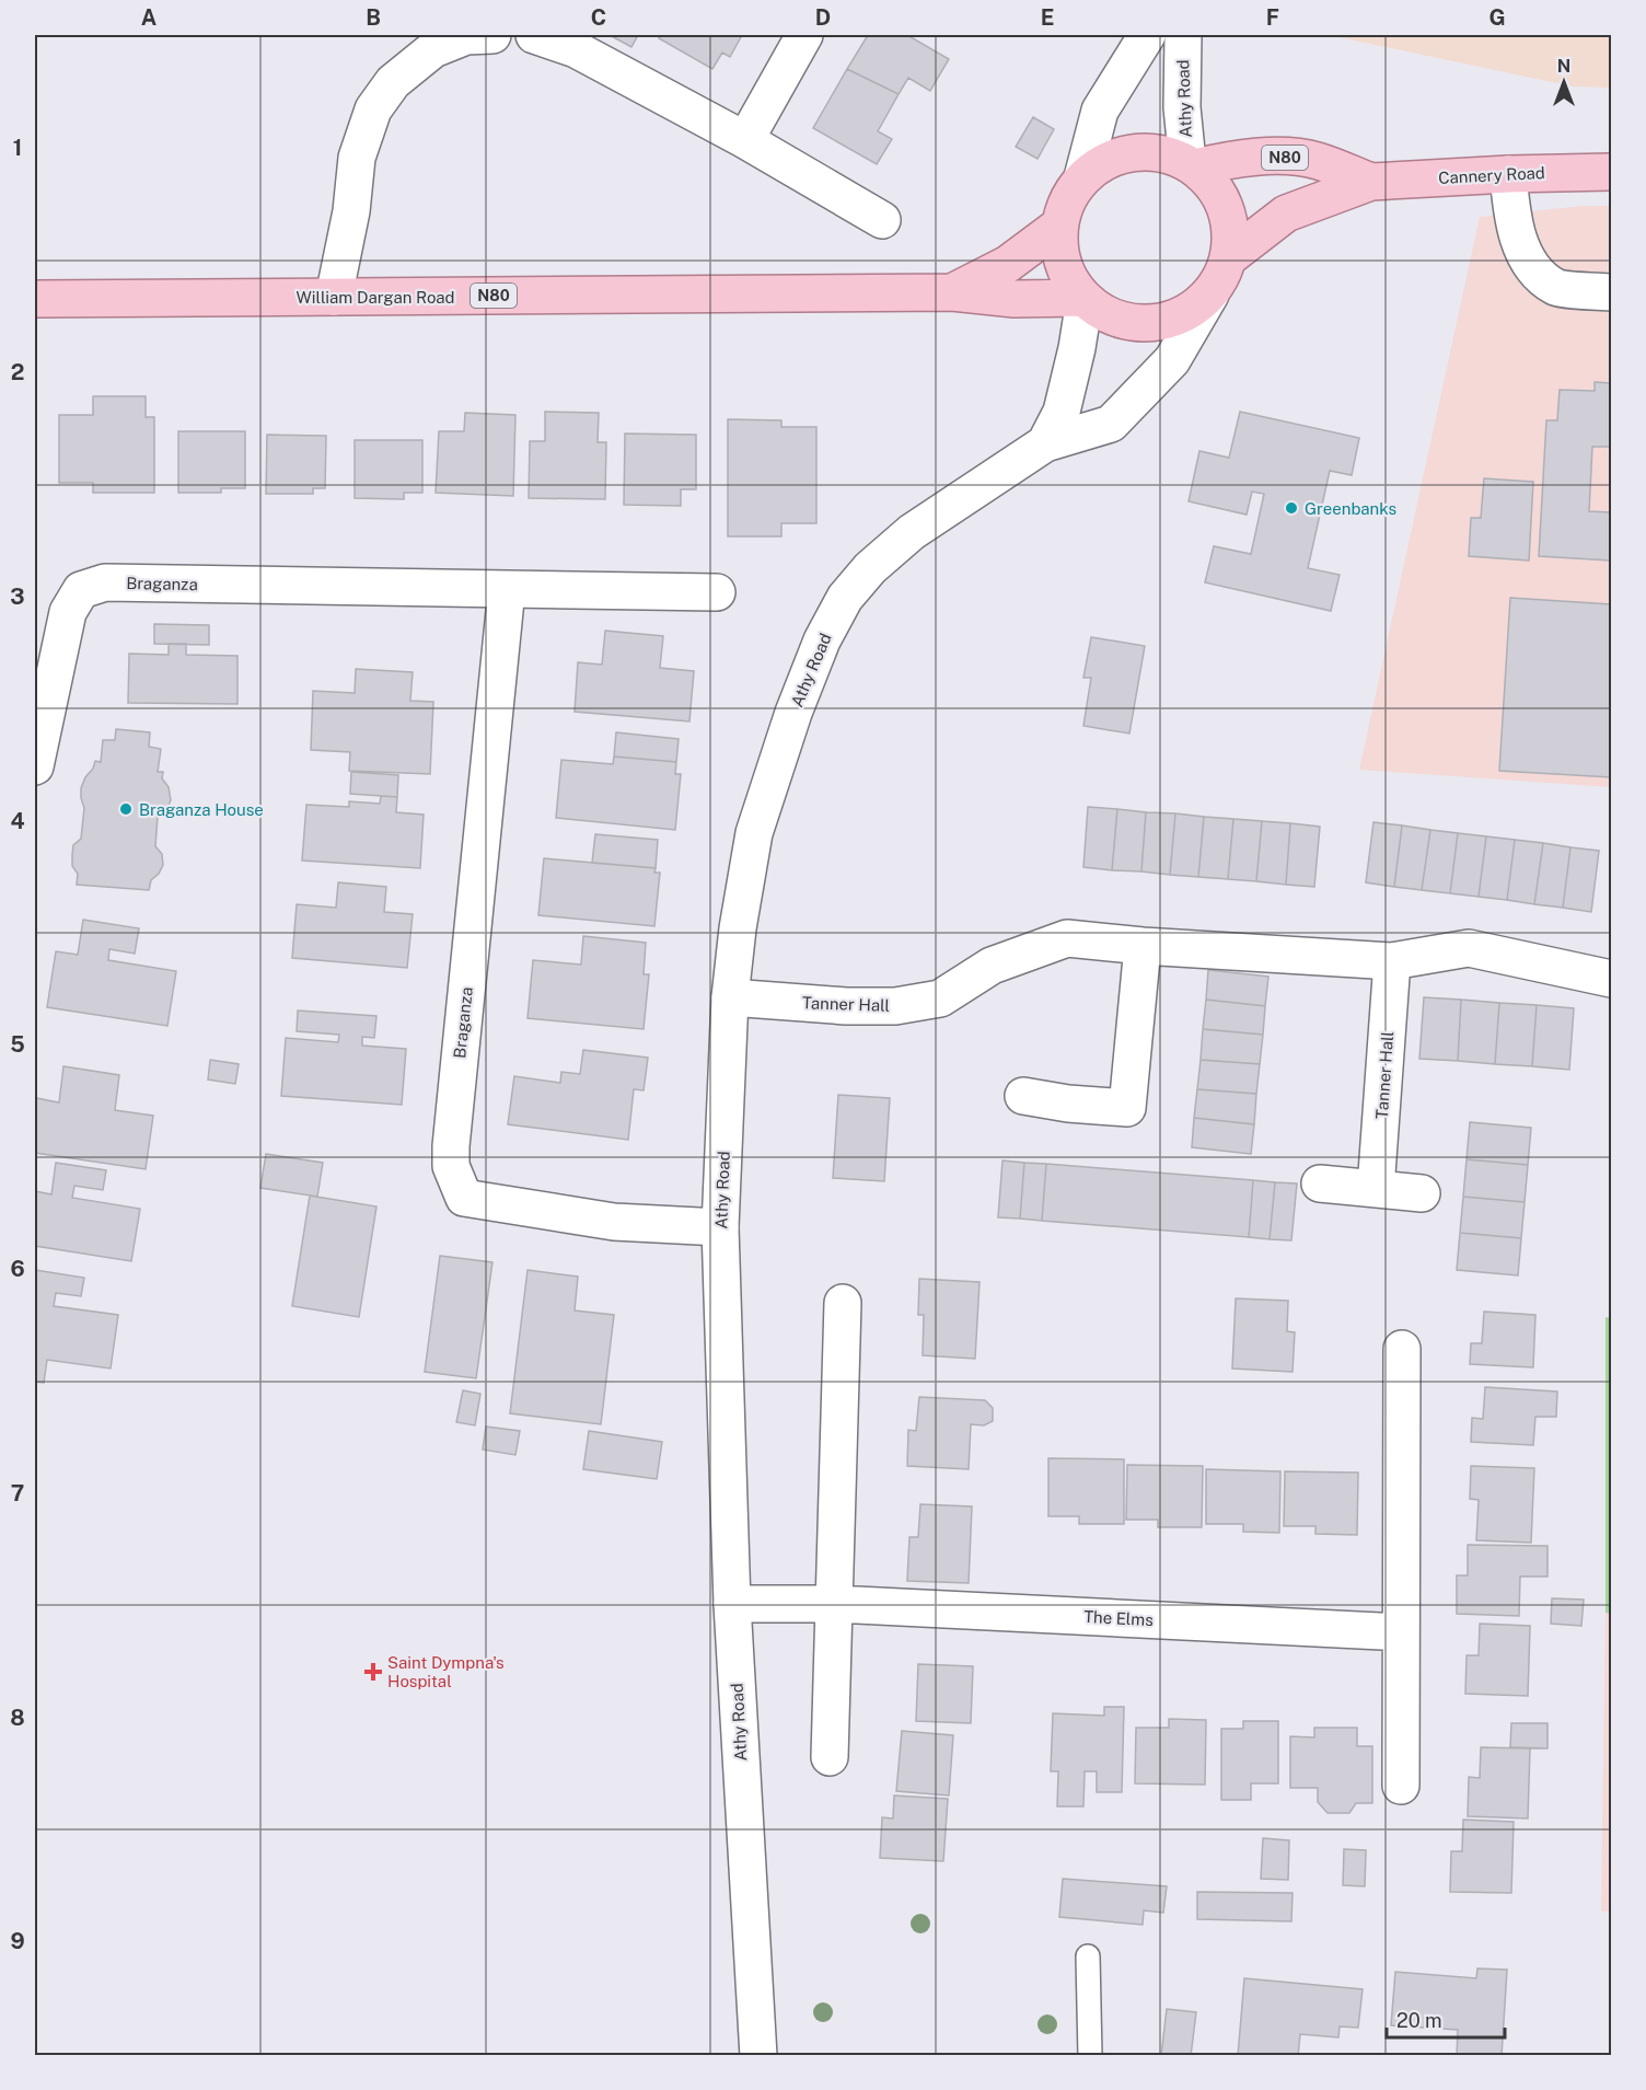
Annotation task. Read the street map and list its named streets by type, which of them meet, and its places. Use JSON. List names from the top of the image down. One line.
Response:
{"streets":{"main road":["N80","Cannery Road","William Dargan Road"],"street":["Athy Road","Braganza","Tanner Hall","The Elms"]},"crossings":[["Athy Road","N80"],["Athy Road","Cannery Road"],["Athy Road","William Dargan Road"],["Athy Road","Braganza"],["Athy Road","Tanner Hall"],["Athy Road","The Elms"],["N80","Cannery Road"],["N80","William Dargan Road"],["Cannery Road","William Dargan Road"]],"places":{"other":["Greenbanks","Braganza House"],"health":["Saint Dympna's Hospital"]},"scale_bar":"20 m","north":"top","grid":{"columns":["A","B","C","D","E","F","G"],"rows":["1","2","3","4","5","6","7","8","9"]}}
